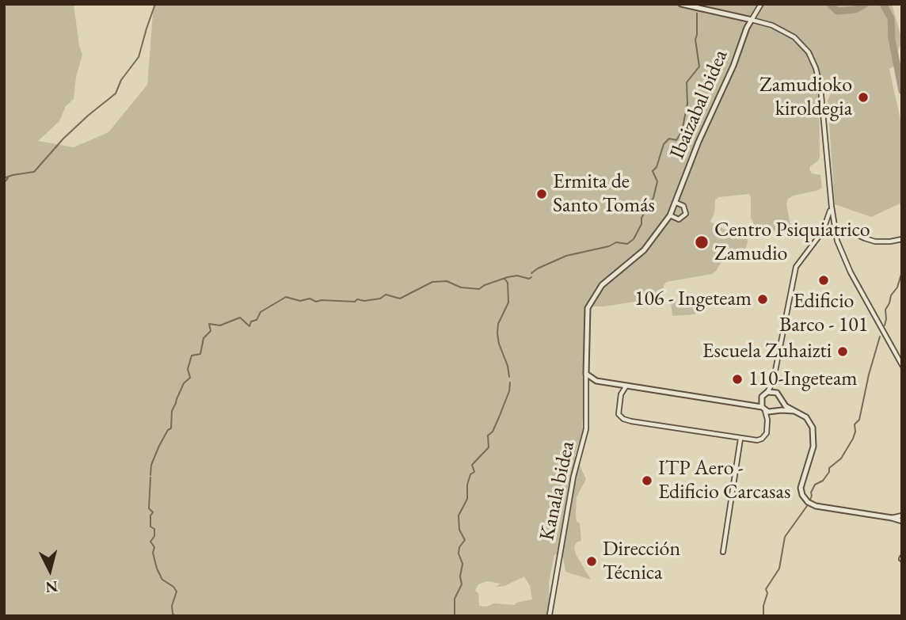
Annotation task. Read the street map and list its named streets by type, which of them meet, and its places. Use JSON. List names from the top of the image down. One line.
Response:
{"streets":{"street":["Ibaizabal bidea","Kanala bidea"]},"crossings":[["Ibaizabal bidea","Kanala bidea"]],"places":["Zamudioko kiroldegia","Ermita de Santo Tomás","Centro Psiquiatrico Zamudio","Edificio Barco - 101","106 - Ingeteam","Escuela Zuhaizti","110-Ingeteam","ITP Aero - Edificio Carcasas","Dirección Técnica"],"north":"bottom"}
